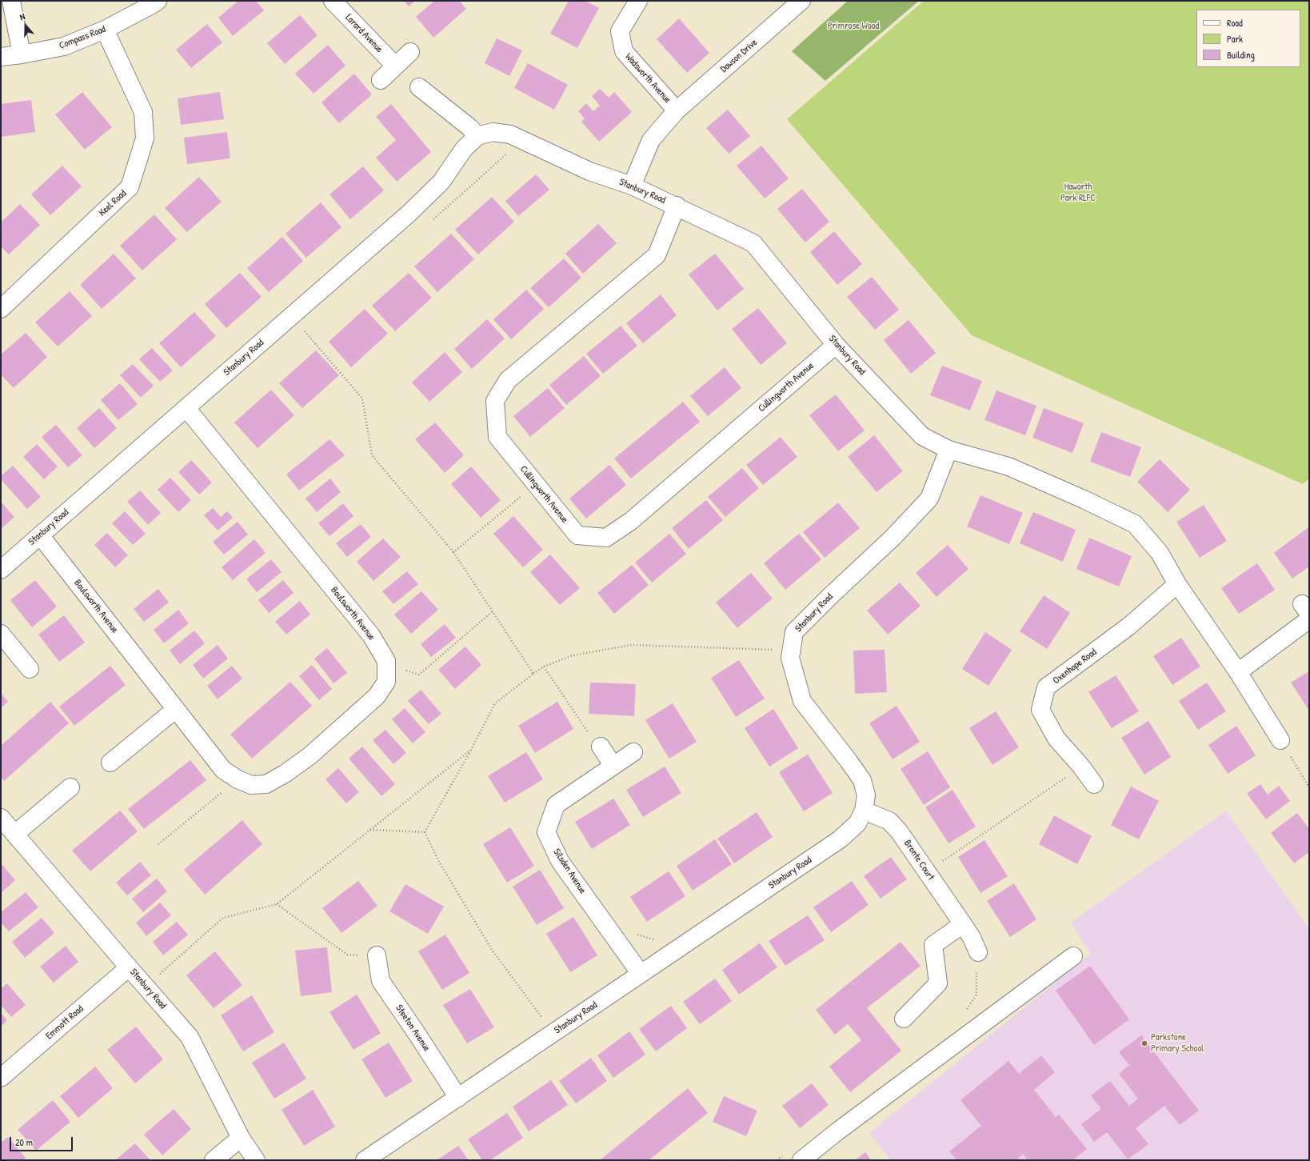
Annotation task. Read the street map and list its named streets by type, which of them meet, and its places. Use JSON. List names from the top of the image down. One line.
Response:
{"streets":{"street":["Larard Avenue","Compass Road","Dawson Drive","Wadsworth Avenue","Stanbury Road","Keel Road","Cullingworth Avenue","Boulsworth Avenue","Oxenhope Road","Bronte Court","Silsden Avenue","Emmott Road","Steeton Avenue"]},"crossings":[["Compass Road","Keel Road"],["Dawson Drive","Wadsworth Avenue"],["Wadsworth Avenue","Stanbury Road"],["Stanbury Road","Cullingworth Avenue"],["Stanbury Road","Boulsworth Avenue"],["Stanbury Road","Bronte Court"],["Stanbury Road","Silsden Avenue"],["Stanbury Road","Emmott Road"],["Stanbury Road","Steeton Avenue"]],"parks":["Primrose Wood","Haworth Park RLFC"],"places":["Parkstone Primary School"],"legend":["Road","Park","Building"],"scale_bar":"20 m","north":"top"}
